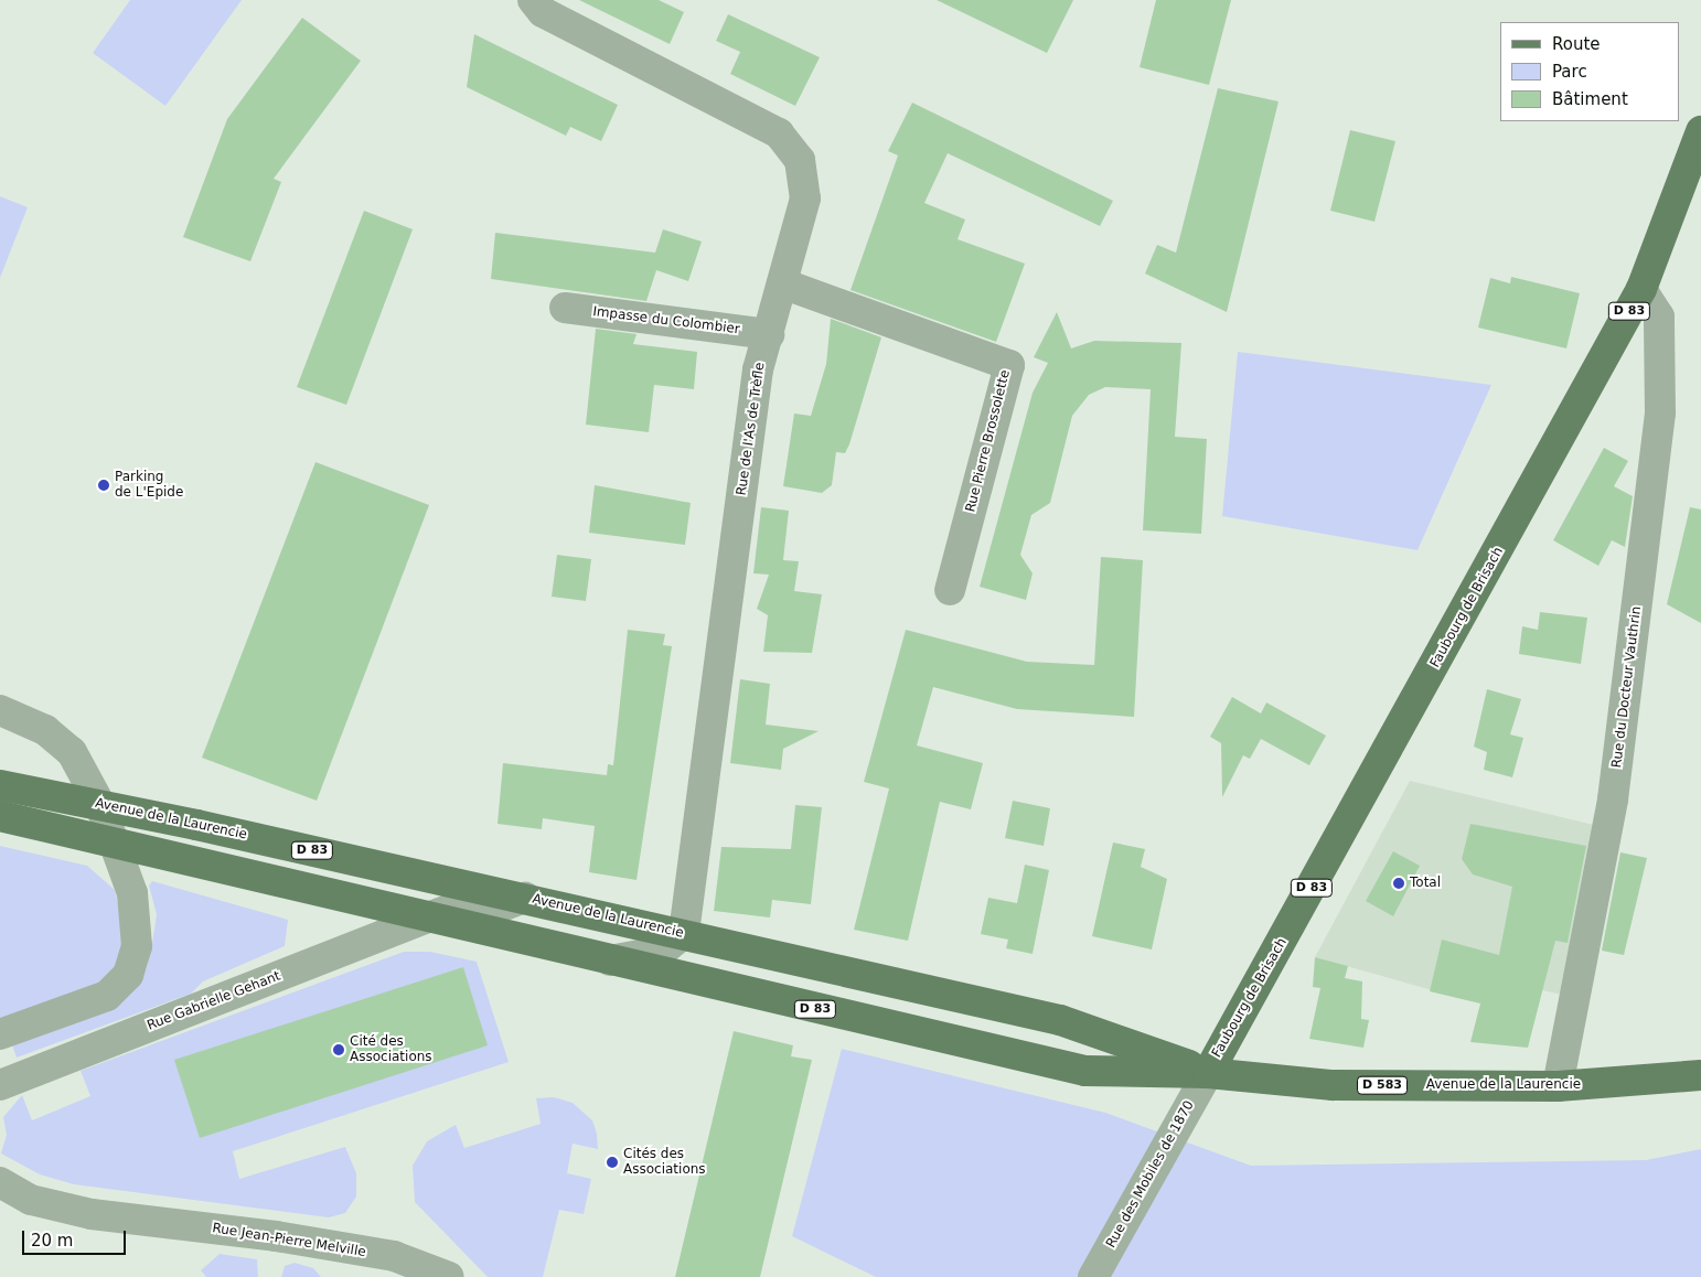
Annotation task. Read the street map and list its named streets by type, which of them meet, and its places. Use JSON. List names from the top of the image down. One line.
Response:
{"streets":{"main road":["D 83","Faubourg de Brisach","Avenue de la Laurencie","D 583"],"street":["Impasse du Colombier","Rue de l'As de Trèfle","Rue Pierre Brossolette","Rue du Docteur Vauthrin","Rue Gabrielle Gehant","Rue des Mobiles de 1870","Rue Jean-Pierre Melville"]},"crossings":[["Impasse du Colombier","Rue de l'As de Trèfle"],["Rue de l'As de Trèfle","Rue Pierre Brossolette"],["Rue de l'As de Trèfle","Avenue de la Laurencie"],["Faubourg de Brisach","Rue du Docteur Vauthrin"],["Faubourg de Brisach","Avenue de la Laurencie"],["Faubourg de Brisach","Rue des Mobiles de 1870"],["Rue du Docteur Vauthrin","Avenue de la Laurencie"],["Avenue de la Laurencie","Rue Gabrielle Gehant"],["Avenue de la Laurencie","Rue des Mobiles de 1870"]],"places":["Parking de L'Epide","Total","Cité des Associations","Cités des Associations"],"legend":["Route","Parc","Bâtiment"],"scale_bar":"20 m"}
